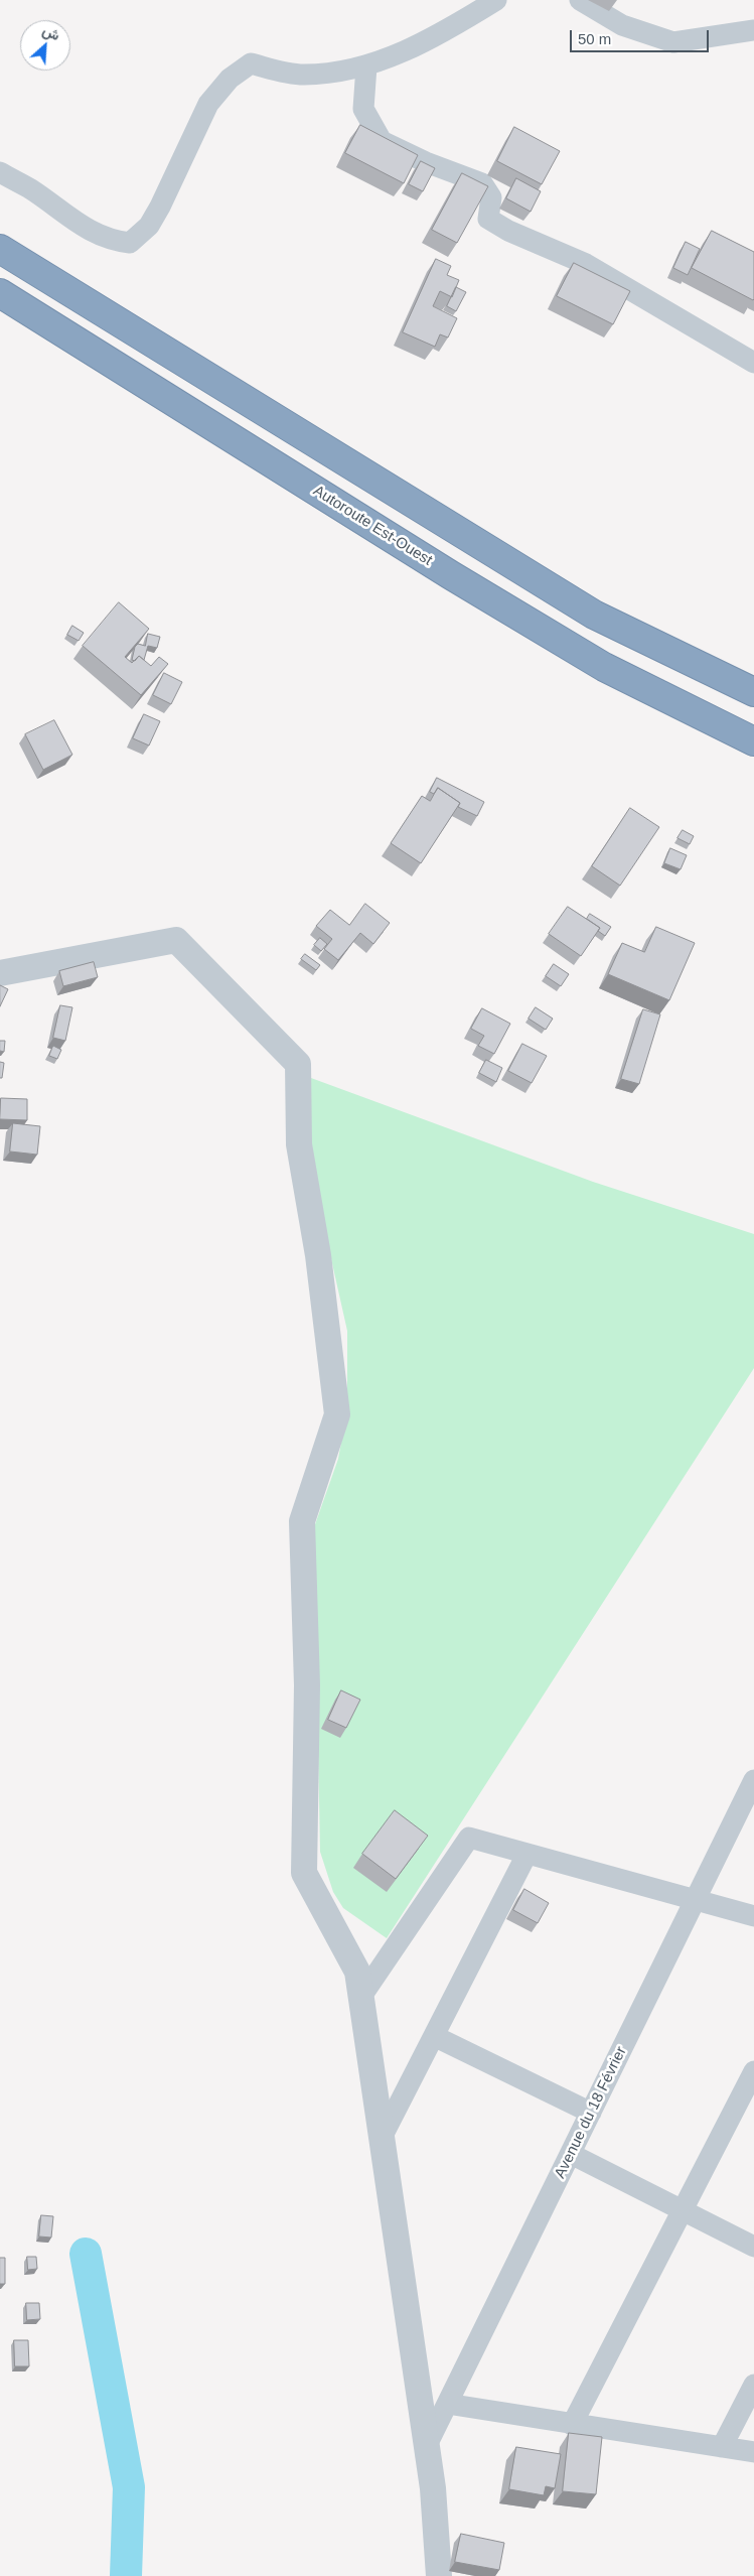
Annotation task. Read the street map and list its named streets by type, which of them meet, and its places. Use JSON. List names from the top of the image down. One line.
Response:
{"streets":{"highway":["Autoroute Est-Ouest"],"street":["Avenue du 18 Février"]},"scale_bar":"50 m","north":"top right"}
